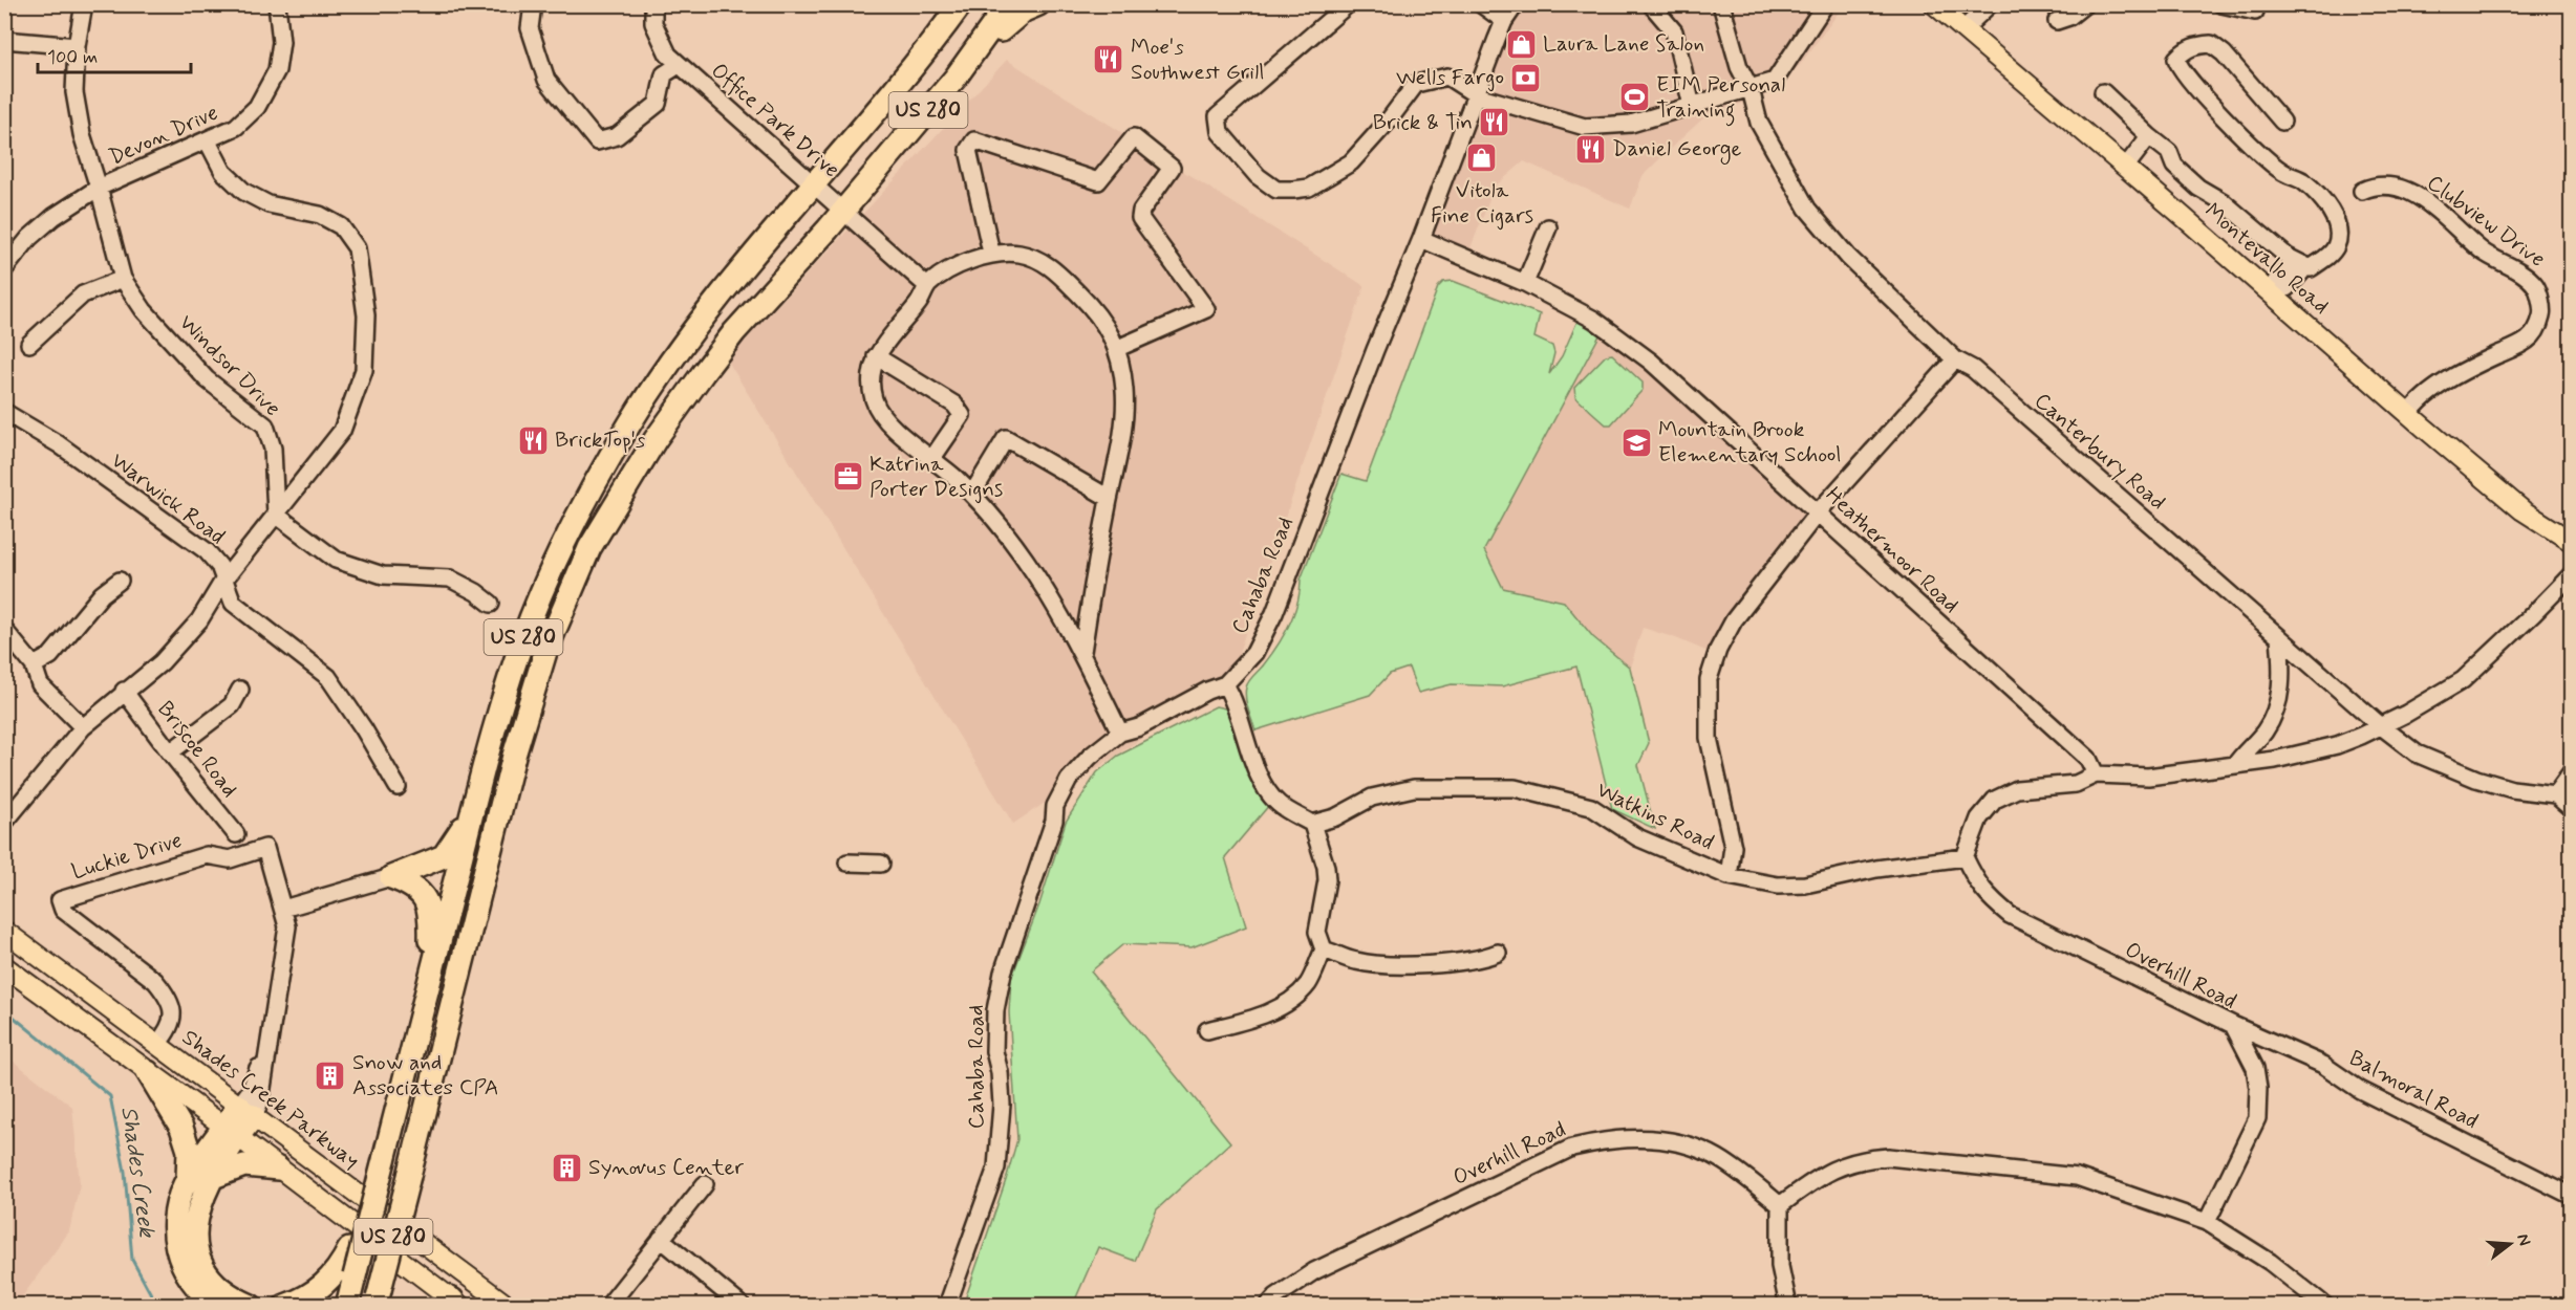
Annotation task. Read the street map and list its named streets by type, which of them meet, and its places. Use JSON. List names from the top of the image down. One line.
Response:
{"streets":{"highway":["US 280"],"main road":["Montevallo Road","Shades Creek Parkway"],"street":["Office Park Drive","Devon Drive","Clubview Drive","Windsor Drive","Canterbury Road","Warwick Road","Heathermoor Road","Cahaba Road","Briscoe Road","Watkins Road","Luckie Drive","Overhill Road","Balmoral Road"]},"crossings":[["US 280","Office Park Drive"],["Devon Drive","Windsor Drive"],["Clubview Drive","Montevallo Road"],["Heathermoor Road","Cahaba Road"],["Watkins Road","Overhill Road"],["Luckie Drive","Shades Creek Parkway"],["Overhill Road","Balmoral Road"]],"water":["Shades Creek"],"places":{"shop":["Laura Lane Salon","Vitola Fine Cigars"],"restaurant":["Moe's Southwest Grill","Brick & Tin","Daniel George","BrickTop's"],"bank":["Wells Fargo"],"sports":["EIM Personal Training"],"school or university":["Mountain Brook Elementary School"],"office":["Katrina Porter Designs"],"building":["Snow and Associates CPA","Synovus Center"]},"scale_bar":"100 m","north":"right"}
